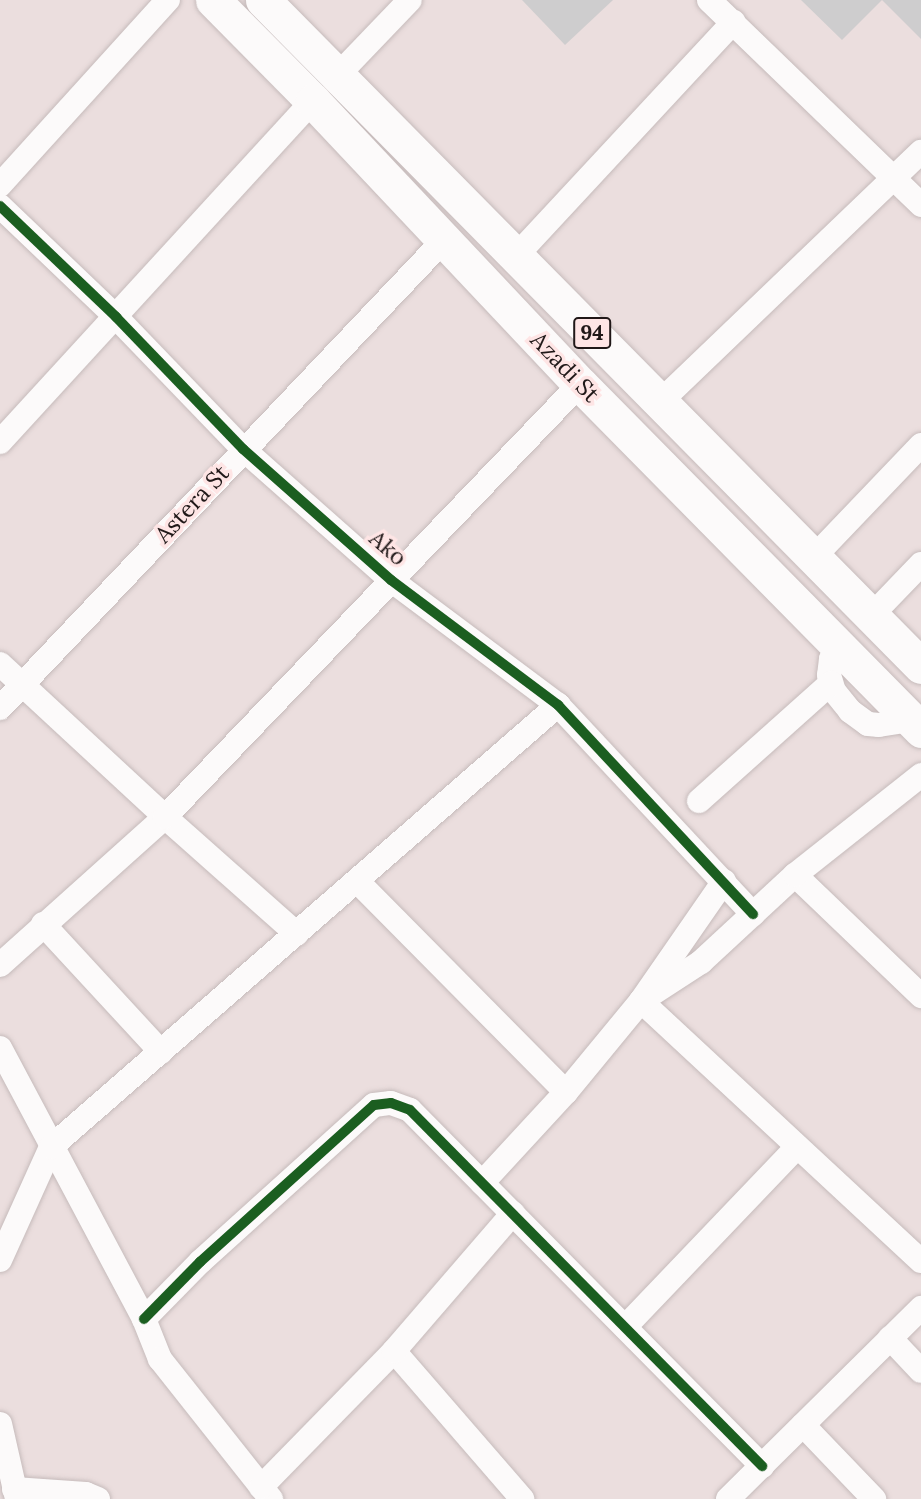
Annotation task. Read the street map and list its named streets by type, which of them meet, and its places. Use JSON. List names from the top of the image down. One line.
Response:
{"streets":{"highway":["94","Azadi St"],"street":["Astera St","Ako"]},"crossings":[["Azadi St","Astera St"],["Astera St","Ako"]]}
